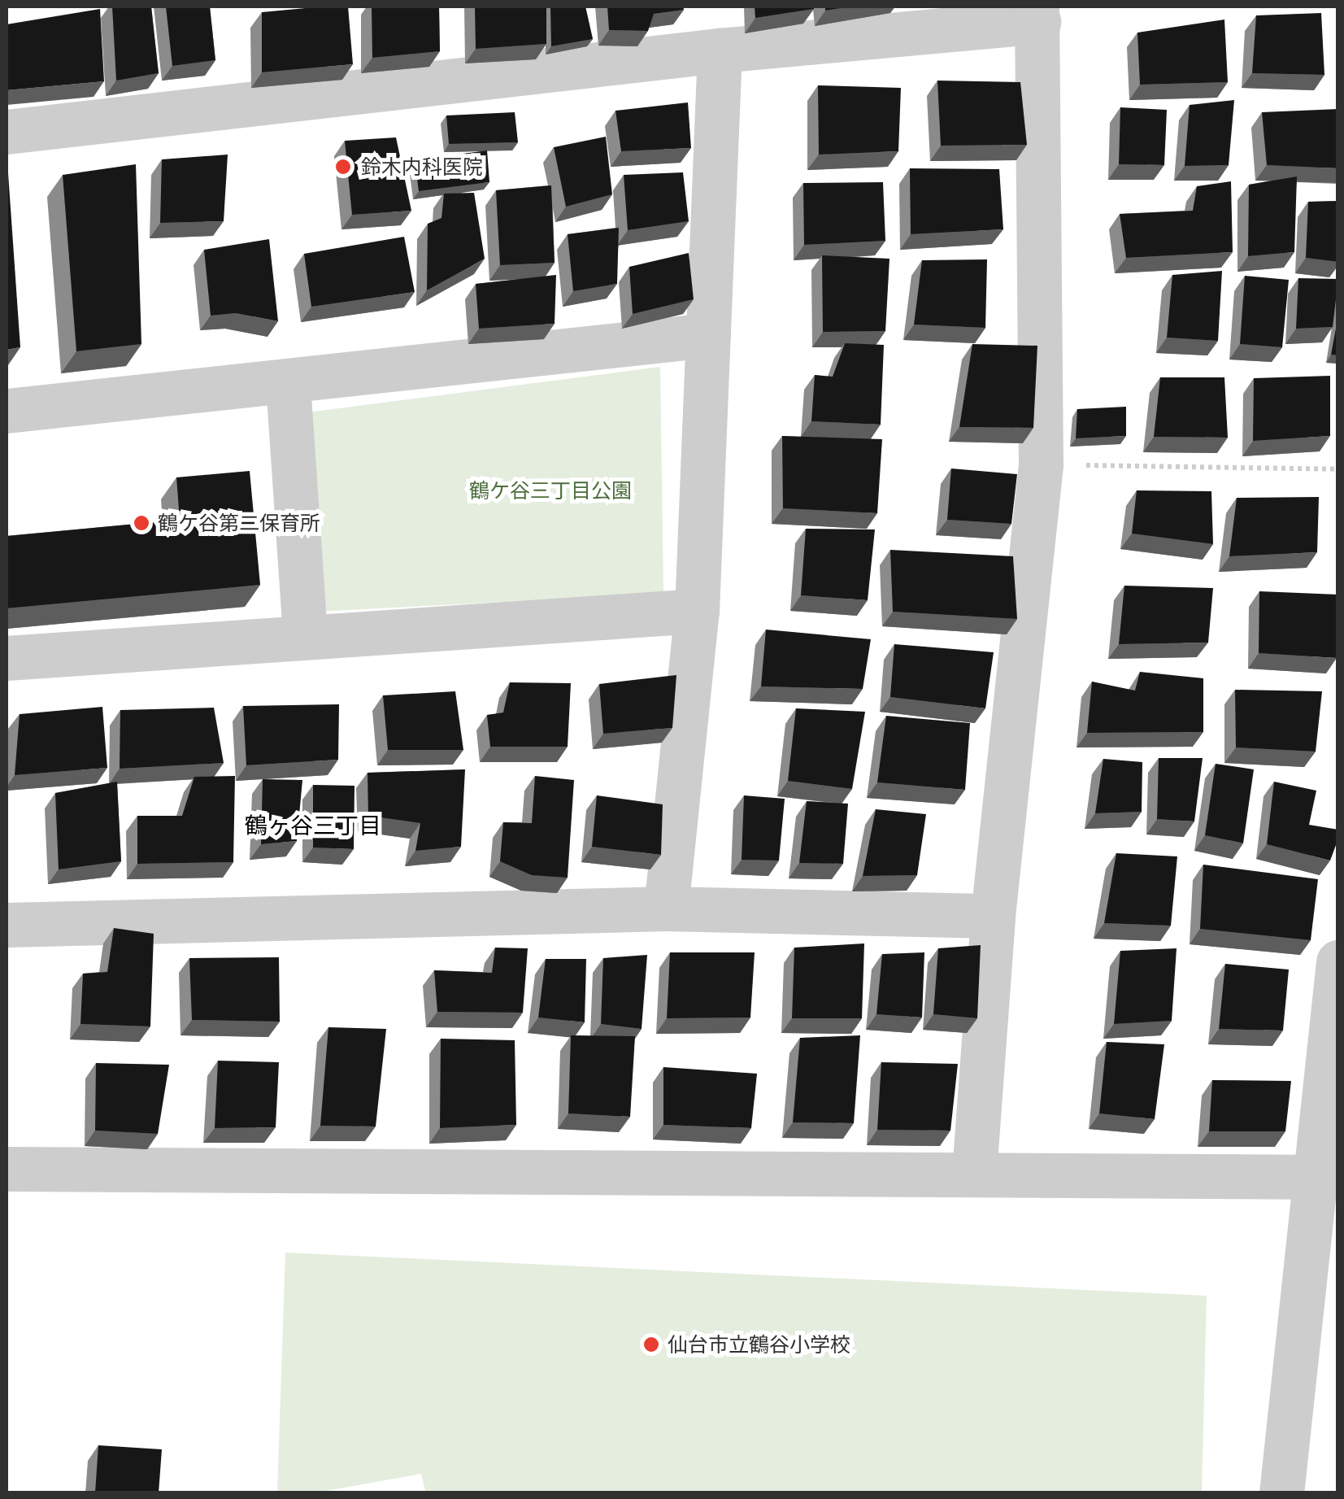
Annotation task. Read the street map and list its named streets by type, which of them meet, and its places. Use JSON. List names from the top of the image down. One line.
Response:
{"districts":["鶴ヶ谷三丁目"],"parks":["鶴ケ谷三丁目公園"],"places":["鈴木内科医院","鶴ケ谷第二保育所","仙台市立鶴谷小学校"]}
